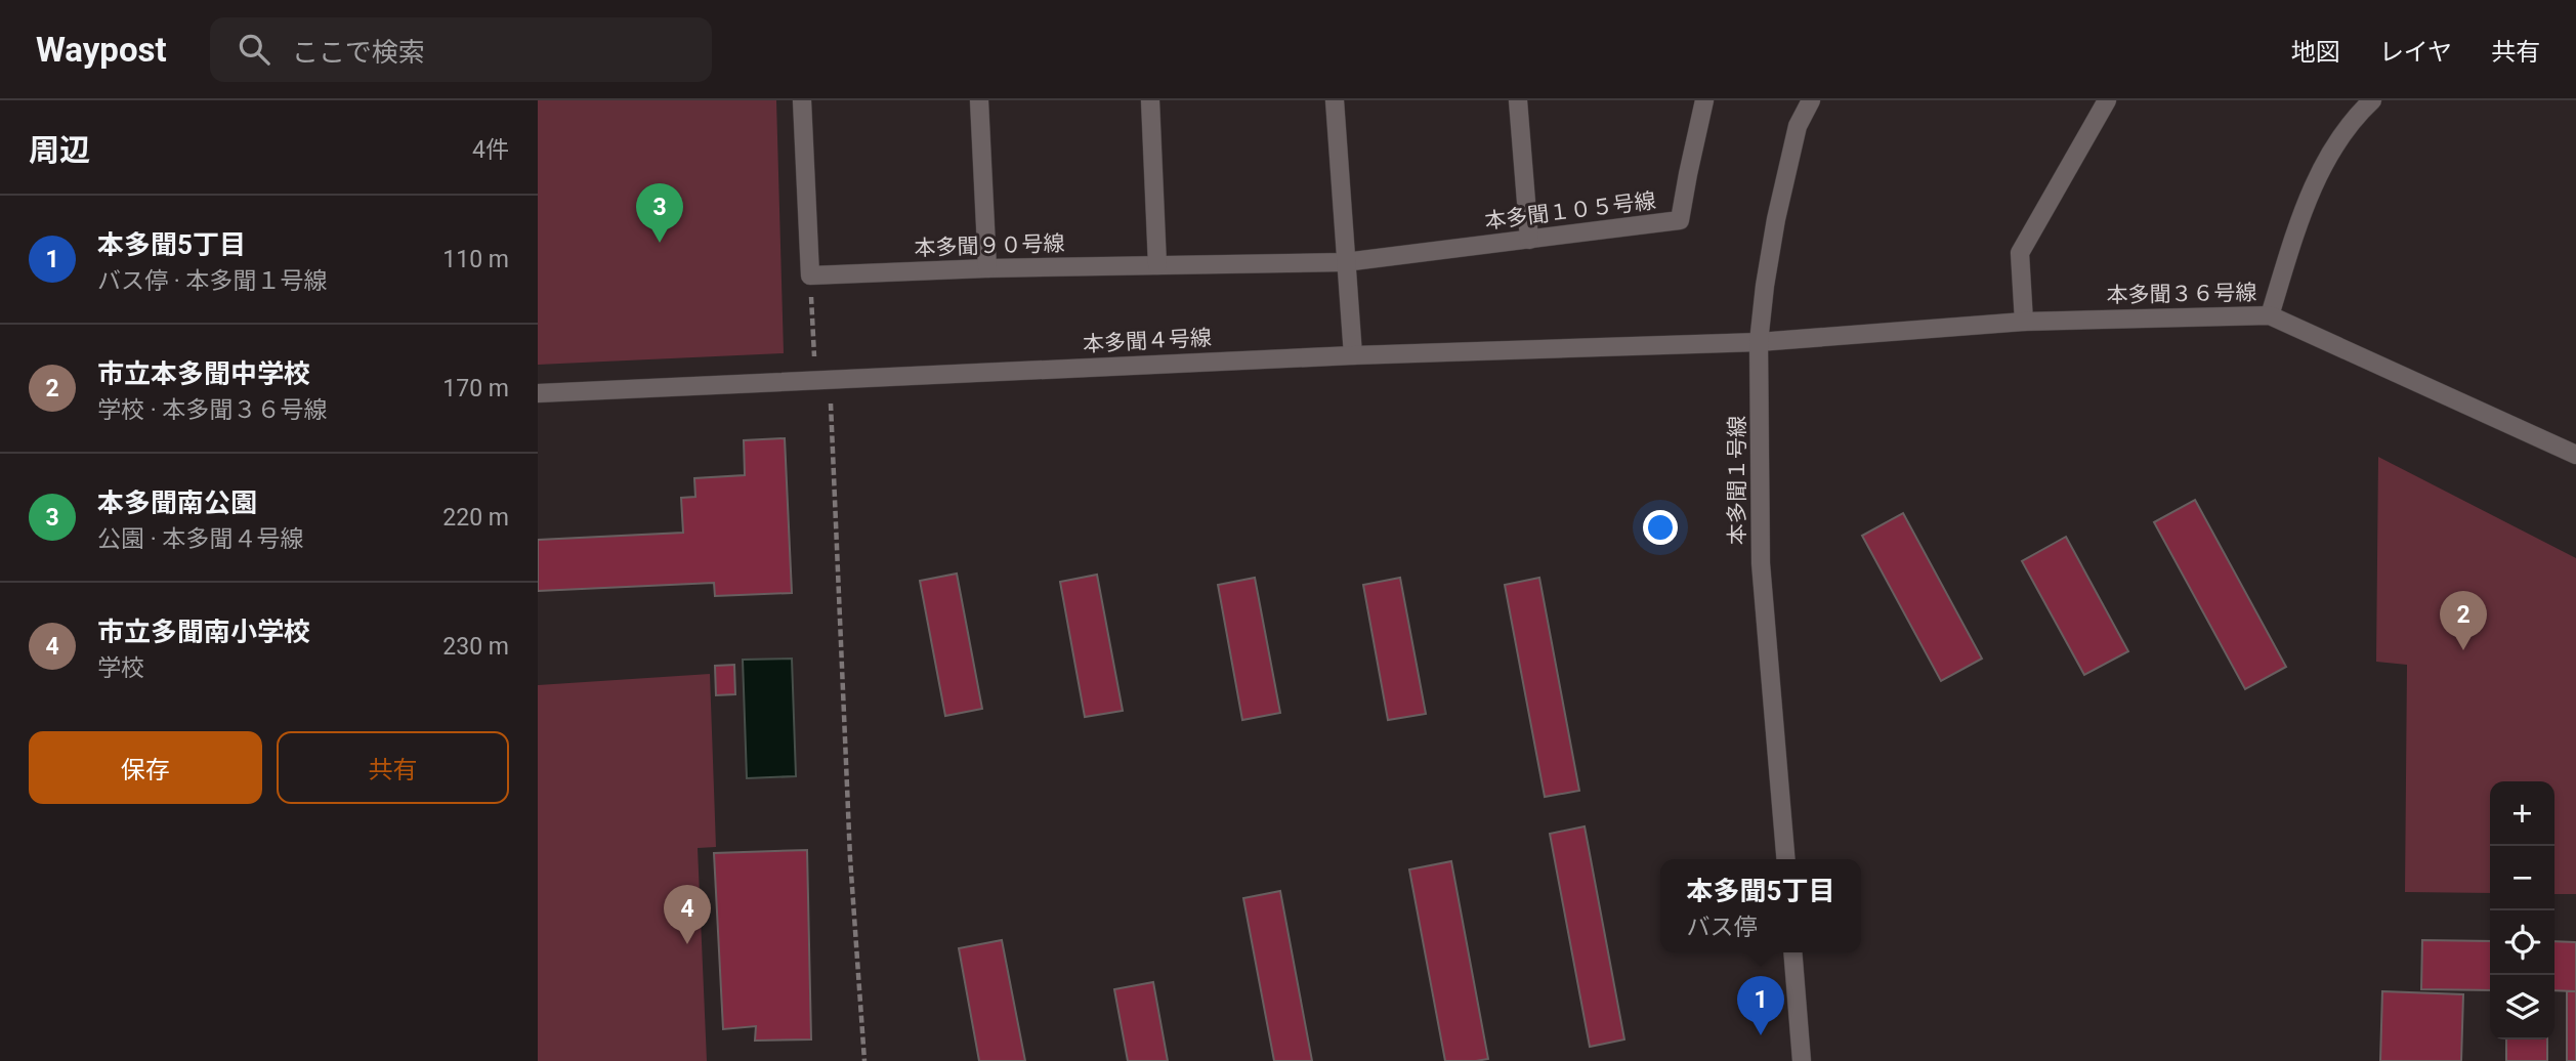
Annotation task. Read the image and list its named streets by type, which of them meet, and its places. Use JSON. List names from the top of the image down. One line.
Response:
{"streets":{"street":["本多聞１０５号線","本多聞９０号線","本多聞３６号線","本多聞４号線","本多聞１号線"]},"crossings":[["本多聞１０５号線","本多聞９０号線"],["本多聞３６号線","本多聞４号線"],["本多聞３６号線","本多聞１号線"],["本多聞４号線","本多聞１号線"]],"page":{"header":"Waypost","search":"ここで検索","nav":["地図","レイヤ","共有"],"heading":["周辺","4件"],"pins":["3","2","4","1"],"list":[{"mark":"1","name":"本多聞5丁目","note":"バス停 · 本多聞１号線","value":"110 m"},{"mark":"2","name":"市立本多聞中学校","note":"学校 · 本多聞３６号線","value":"170 m"},{"mark":"3","name":"本多聞南公園","note":"公園 · 本多聞４号線","value":"220 m"},{"mark":"4","name":"市立多聞南小学校","note":"学校","value":"230 m"}],"buttons":["保存","共有"],"map_buttons":["+","−"],"popup":["本多聞5丁目","バス停"]}}
